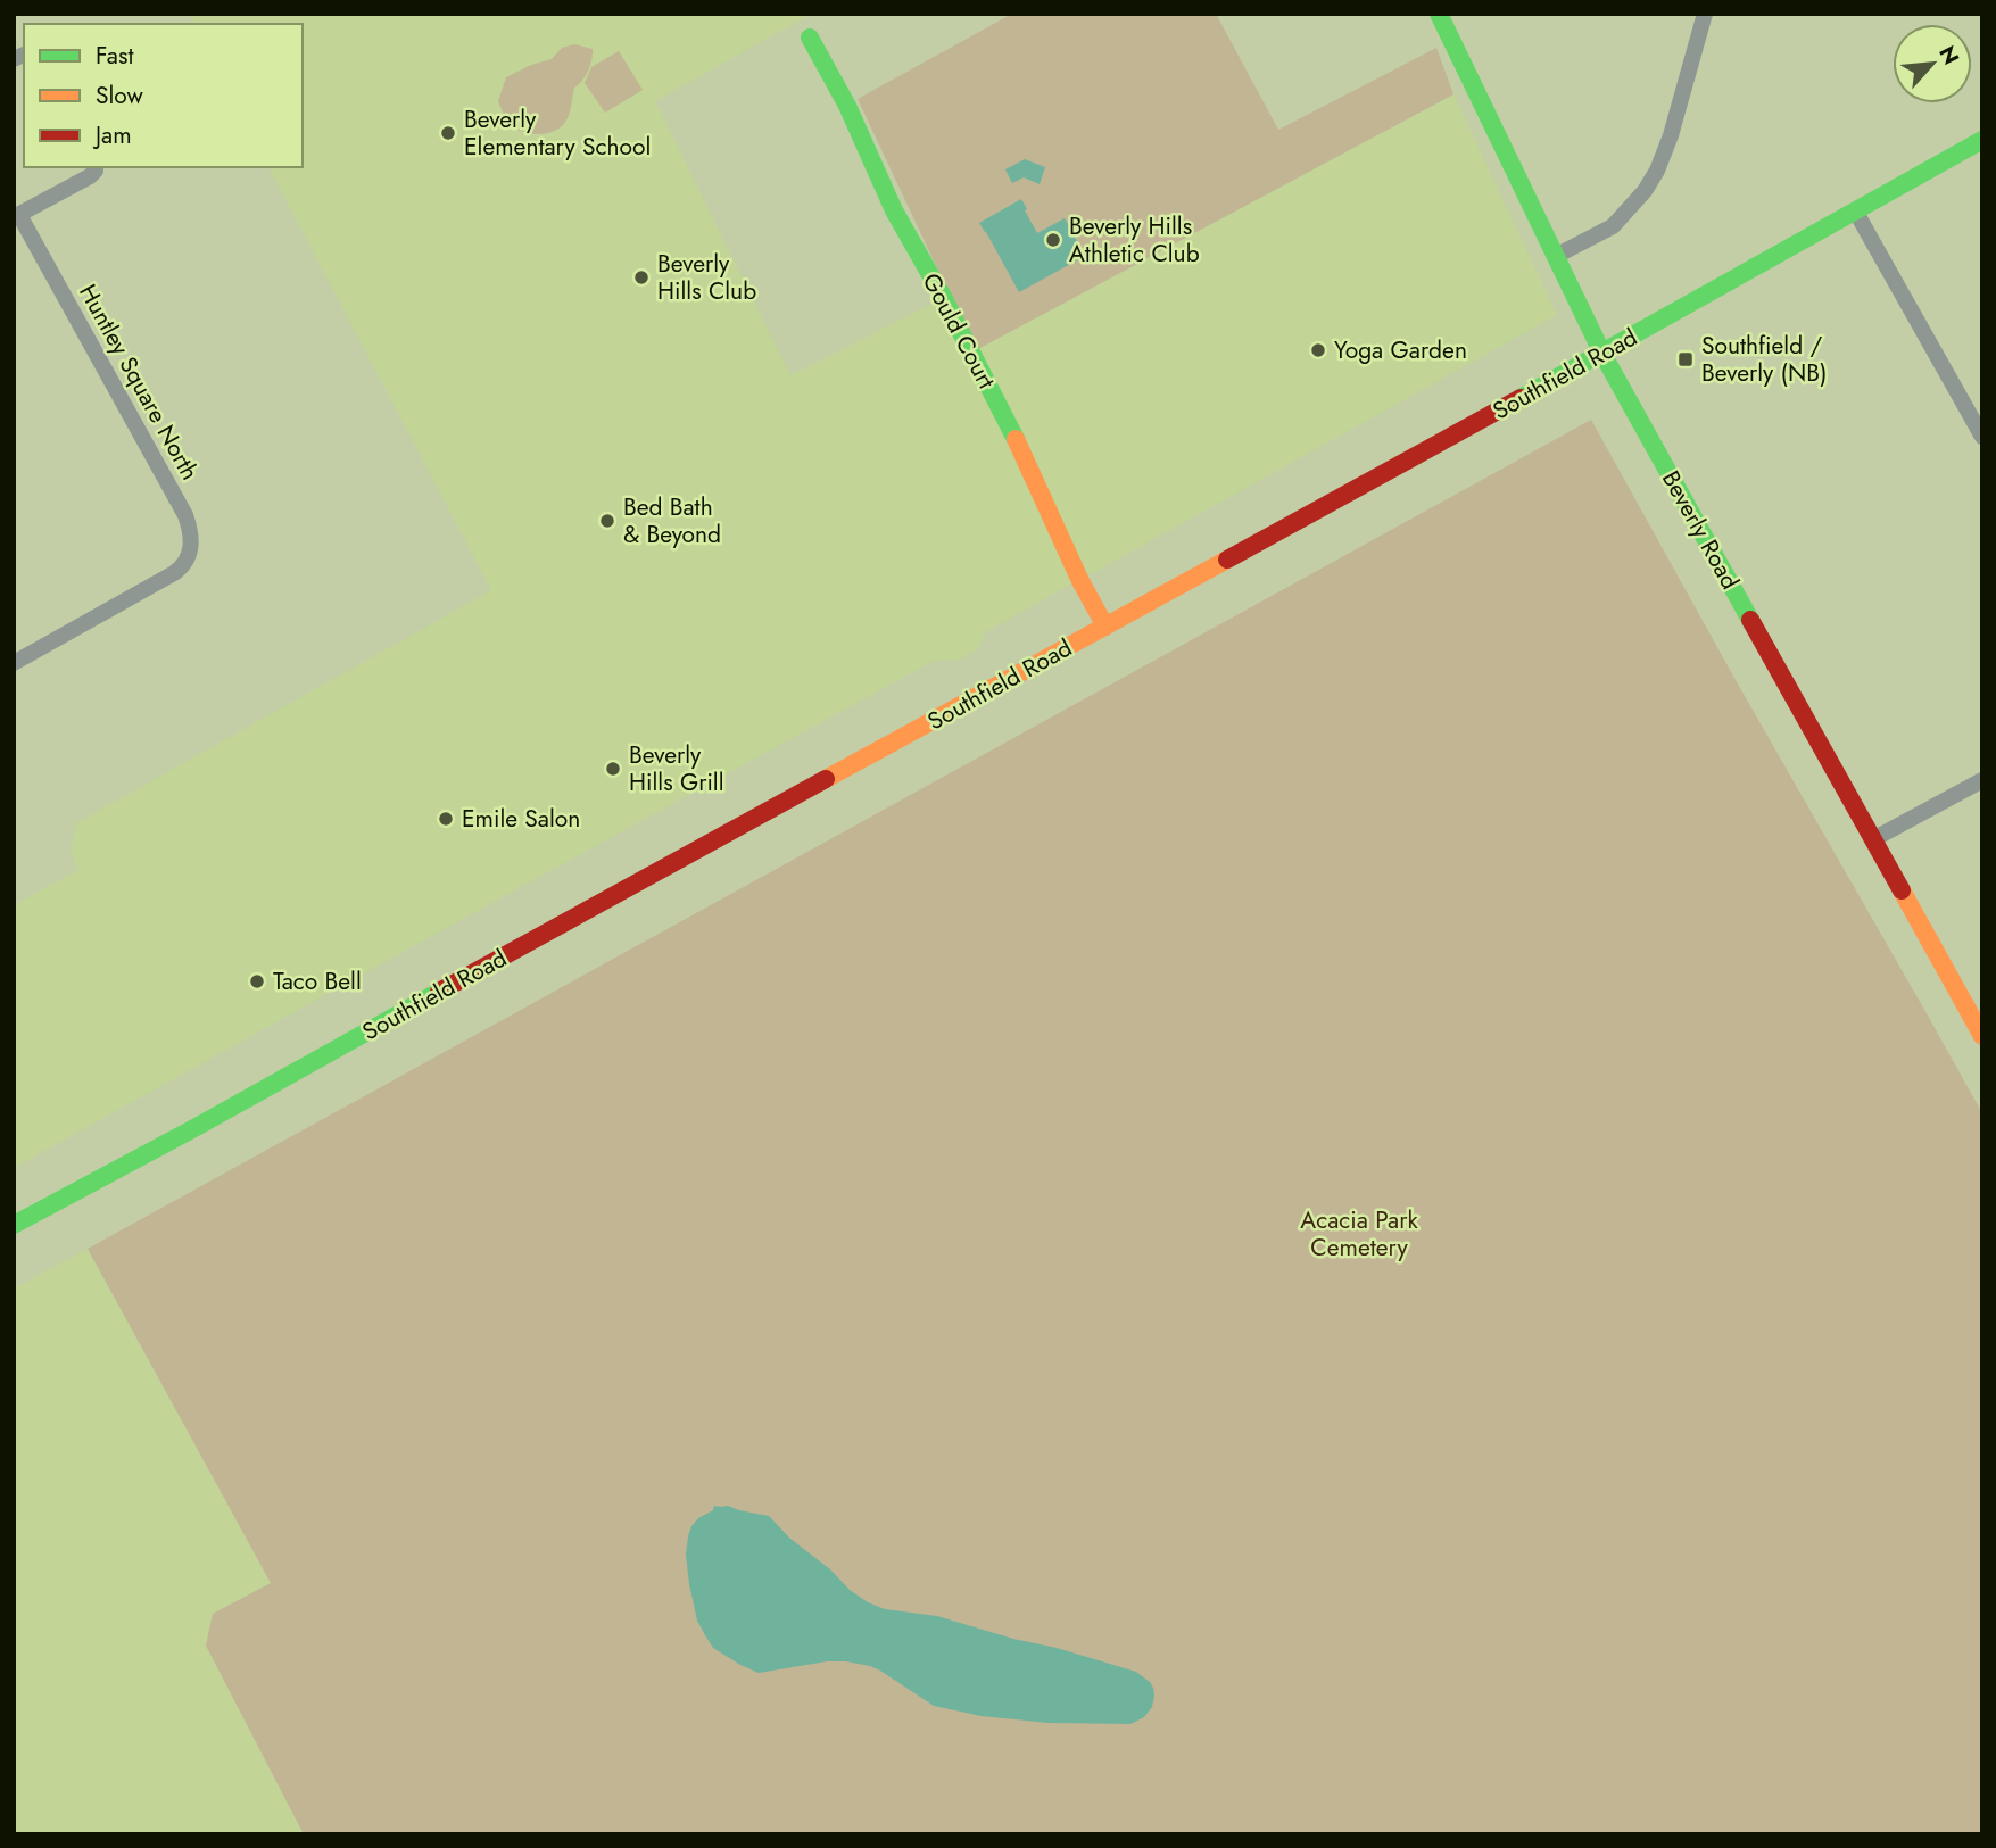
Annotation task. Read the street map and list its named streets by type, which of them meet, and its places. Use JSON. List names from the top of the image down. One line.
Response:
{"streets":{"main road":["Gould Court","Southfield Road","Beverly Road"],"street":["Huntley Square North"]},"crossings":[["Gould Court","Southfield Road"],["Southfield Road","Beverly Road"]],"parks":["Acacia Park Cemetery"],"places":{"other":["Beverly Elementary School","Beverly Hills Athletic Club","Beverly Hills Club","Yoga Garden","Bed Bath & Beyond","Beverly Hills Grill","Emile Salon","Taco Bell"],"transit":["Southfield / Beverly (NB)"]},"legend":["Fast","Slow","Jam"],"north":"top right"}
